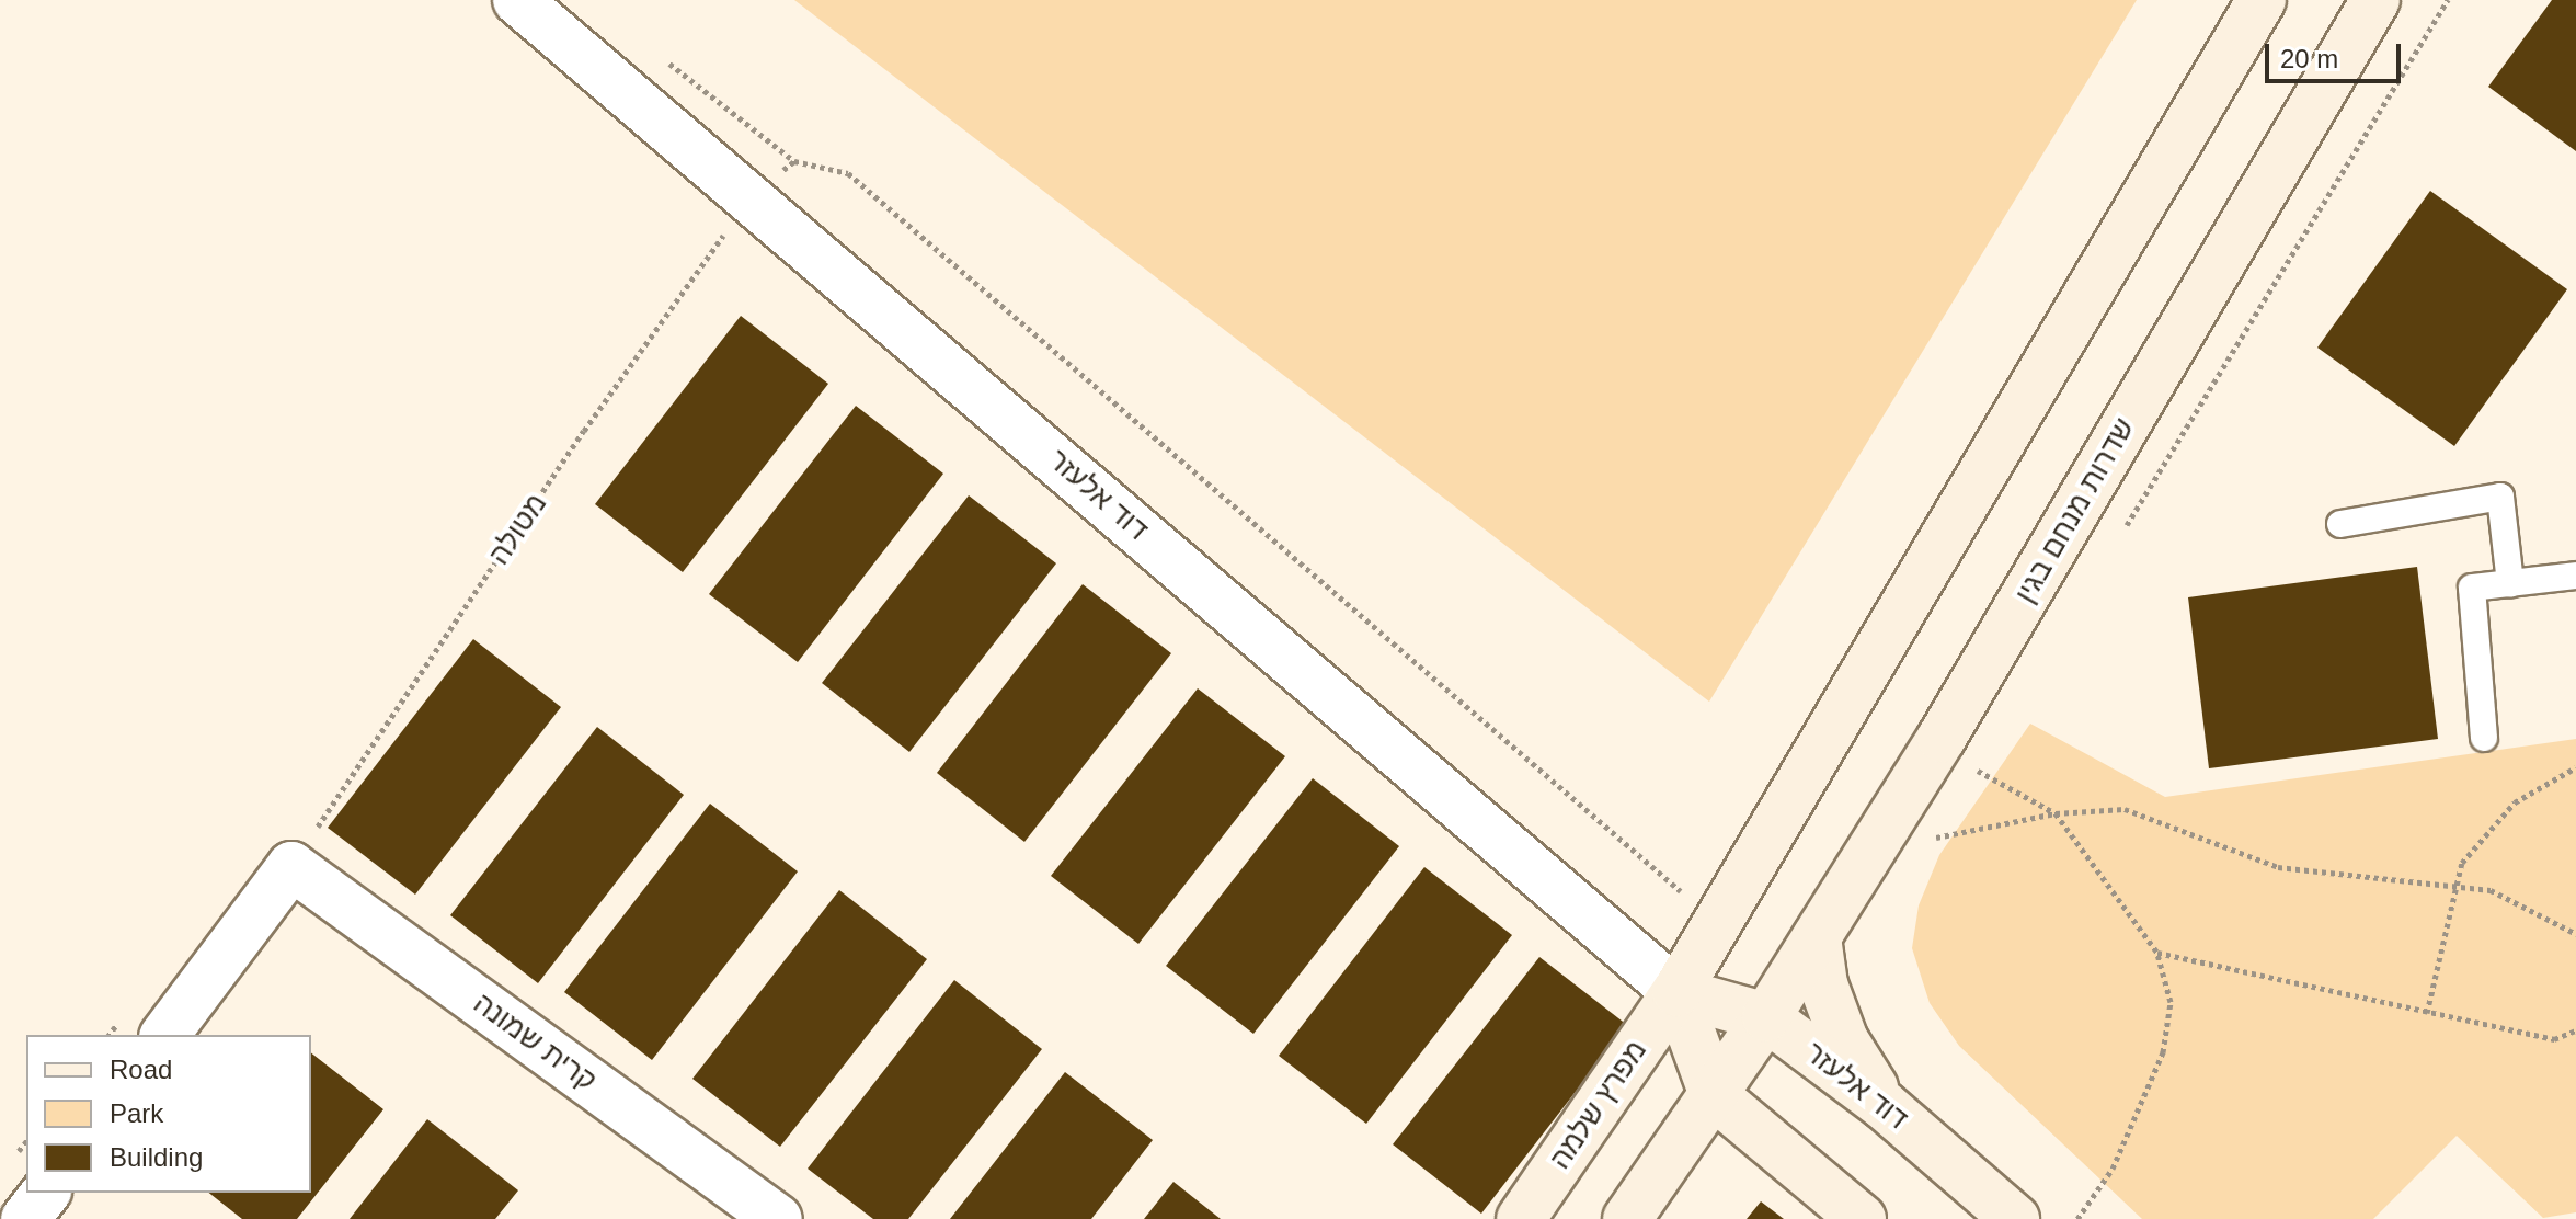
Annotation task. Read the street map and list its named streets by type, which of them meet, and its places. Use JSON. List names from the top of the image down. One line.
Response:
{"streets":{"street":["דוד אלעזר","שדרות מנחם בגין","קרית שמונה","מפרץ שלמה"],"path":["מטולה"]},"crossings":[["דוד אלעזר","שדרות מנחם בגין"],["דוד אלעזר","מטולה"],["דוד אלעזר","מפרץ שלמה"],["מטולה","קרית שמונה"]],"legend":["Road","Park","Building"],"scale_bar":"20 m"}
